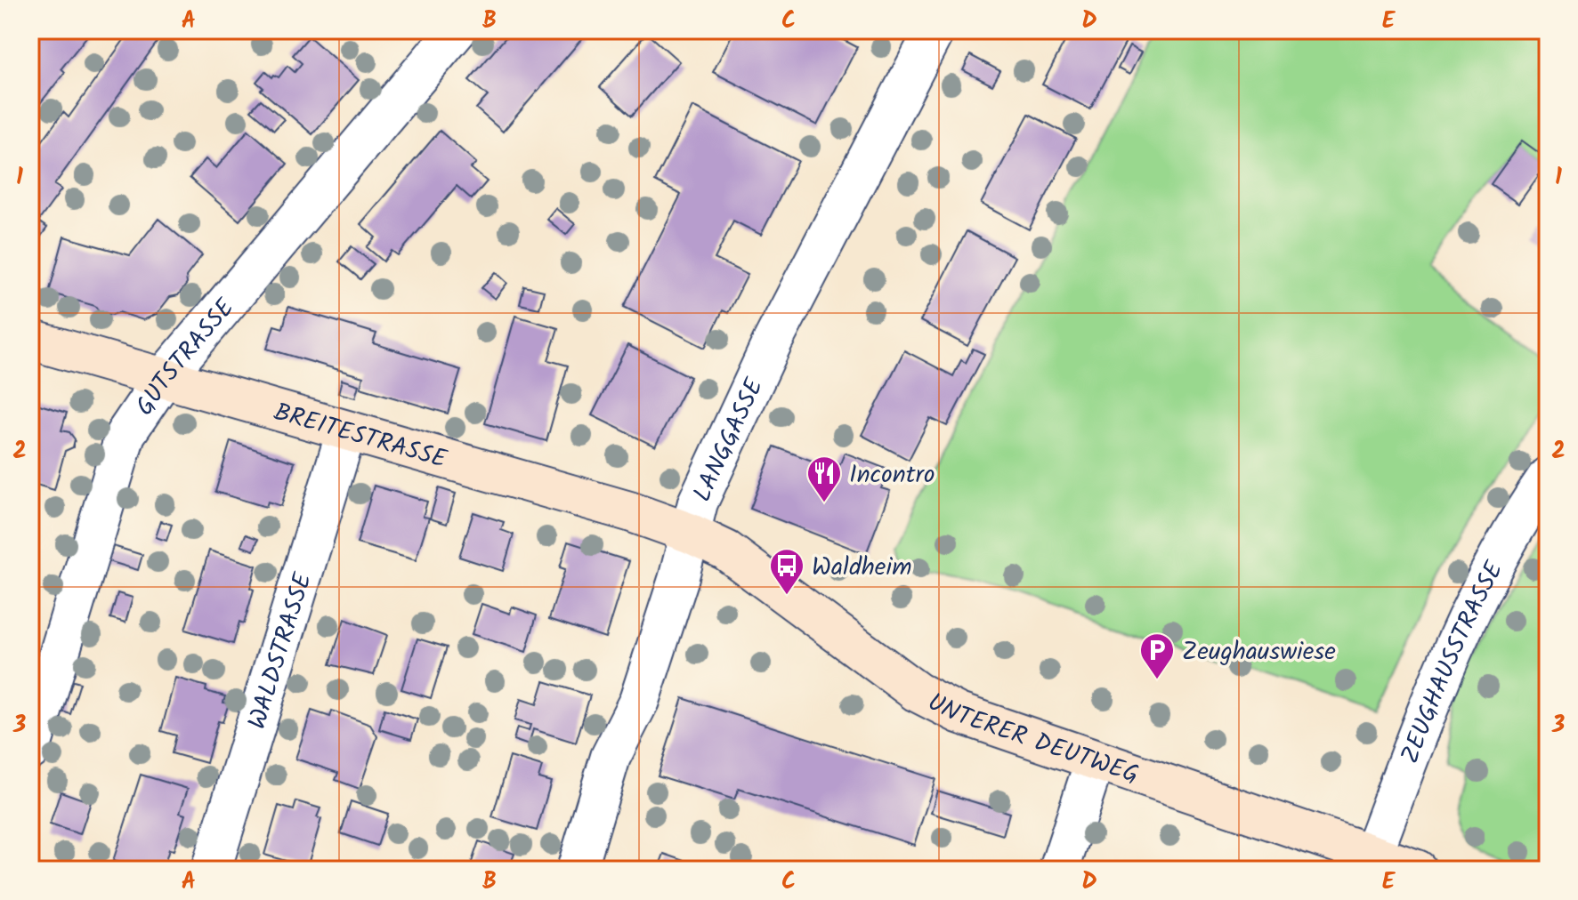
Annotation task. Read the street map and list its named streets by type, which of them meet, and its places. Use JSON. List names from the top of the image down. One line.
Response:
{"streets":{"main road":["BREITESTRASSE","UNTERER DEUTWEG"],"street":["GUTSTRASSE","LANGGASSE","WALDSTRASSE","ZEUGHAUSSTRASSE"]},"crossings":[["GUTSTRASSE","BREITESTRASSE"],["BREITESTRASSE","LANGGASSE"],["BREITESTRASSE","WALDSTRASSE"],["BREITESTRASSE","UNTERER DEUTWEG"],["LANGGASSE","UNTERER DEUTWEG"],["ZEUGHAUSSTRASSE","UNTERER DEUTWEG"]],"places":{"restaurant":["Incontro"],"bus stop":["Waldheim"],"parking":["Zeughauswiese"]},"grid":{"columns":["A","B","C","D","E"],"rows":["1","2","3"]}}
